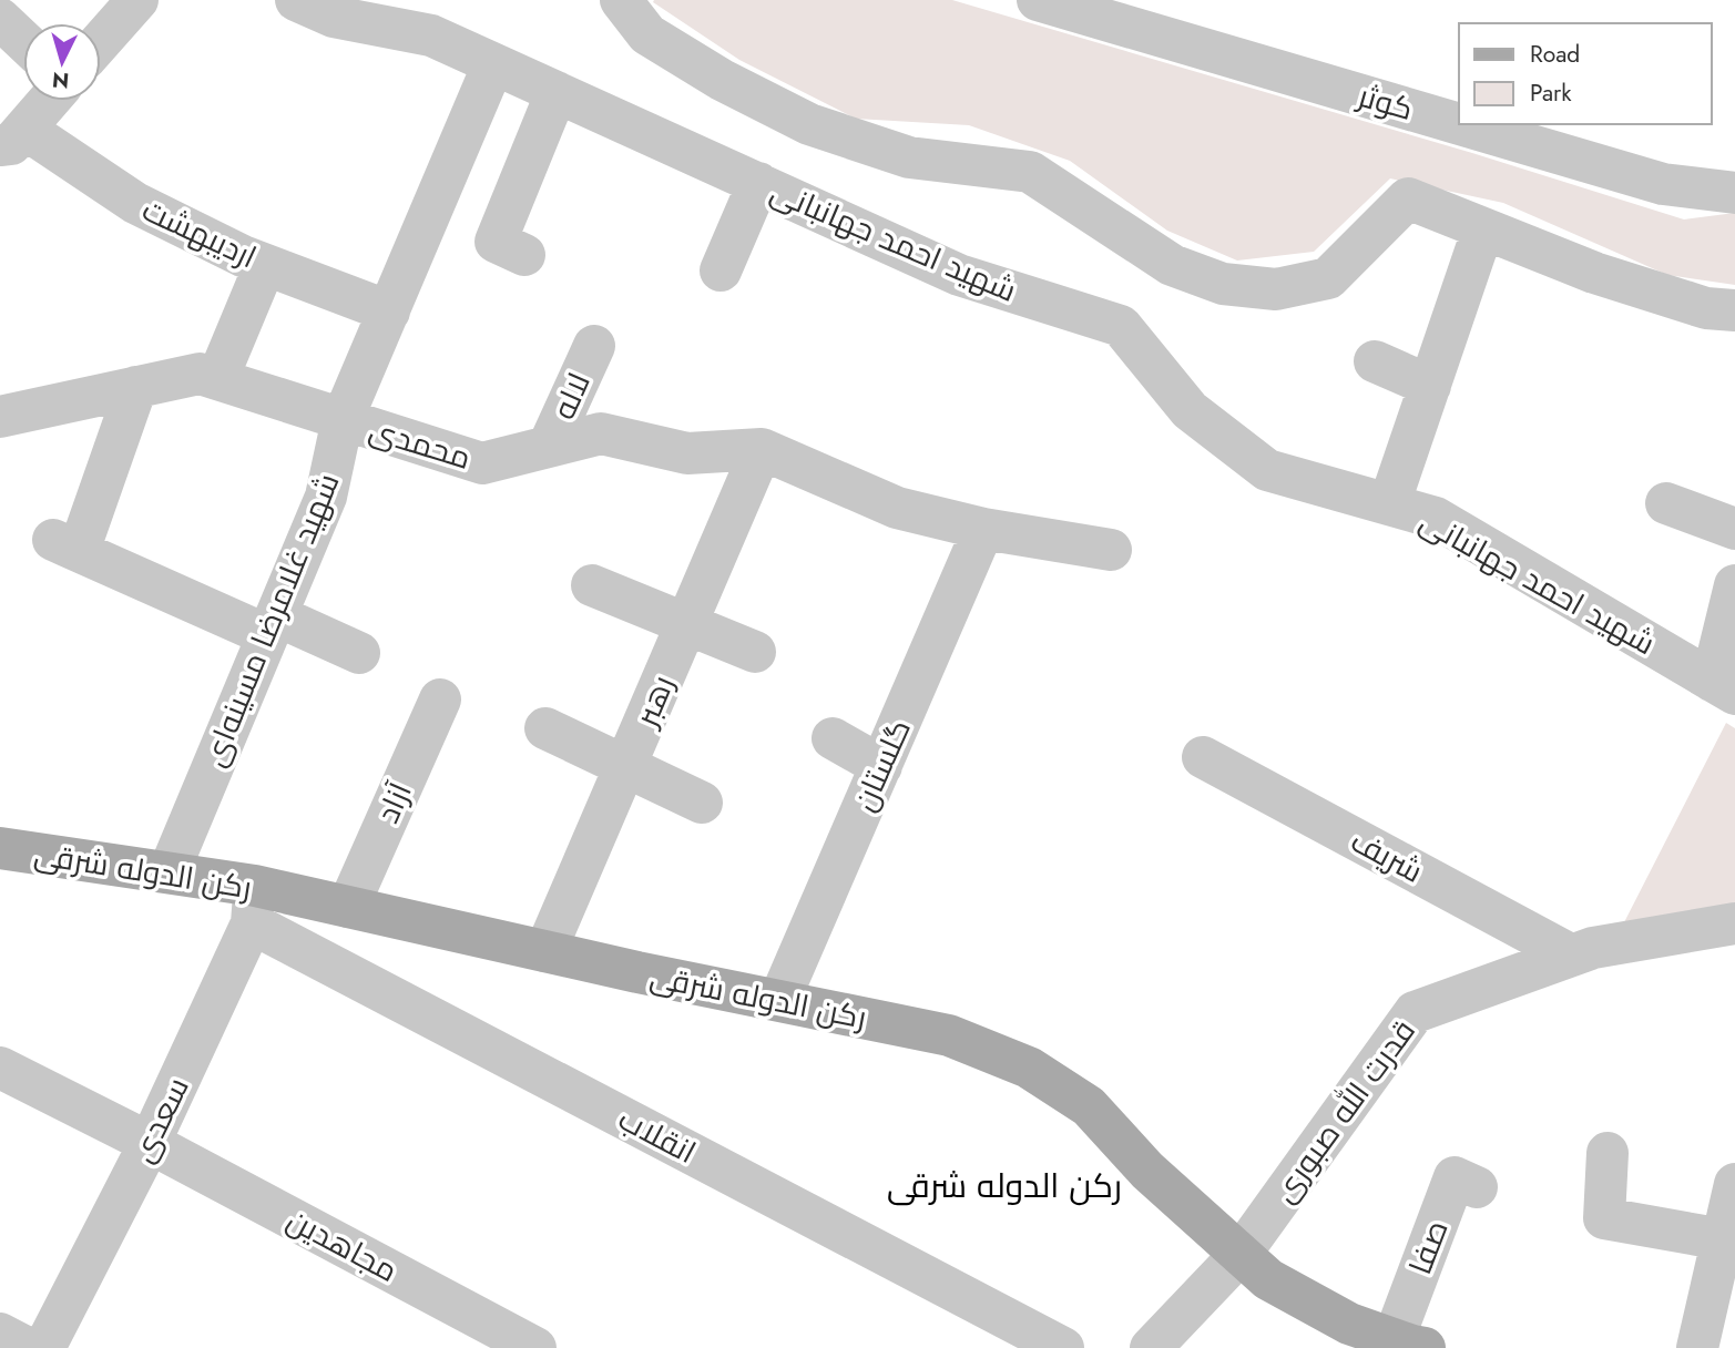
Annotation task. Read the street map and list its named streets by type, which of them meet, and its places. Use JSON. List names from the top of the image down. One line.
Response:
{"streets":{"main road":["رکن الدوله شرقی"],"street":["کوثر","اردیبهشت","شهید احمد جهانبانی","لاله","محمدی","شهید غلامرضا مسینه‌ای","رهبر","گلستان","آزاد","شریف","قدرت الله صبوری","سعدی","انقلاب","مجاهدین","صفا"]},"crossings":[["اردیبهشت","شهید غلامرضا مسینه‌ای"],["شهید احمد جهانبانی","شهید غلامرضا مسینه‌ای"],["لاله","محمدی"],["محمدی","شهید غلامرضا مسینه‌ای"],["محمدی","رهبر"],["محمدی","گلستان"],["شهید غلامرضا مسینه‌ای","رکن الدوله شرقی"],["رهبر","رکن الدوله شرقی"],["گلستان","رکن الدوله شرقی"],["آزاد","رکن الدوله شرقی"],["شریف","قدرت الله صبوری"],["رکن الدوله شرقی","قدرت الله صبوری"],["رکن الدوله شرقی","سعدی"],["رکن الدوله شرقی","انقلاب"],["رکن الدوله شرقی","صفا"],["سعدی","انقلاب"],["سعدی","مجاهدین"]],"districts":["رکن الدوله شرقی"],"legend":["Road","Park"],"north":"bottom"}
